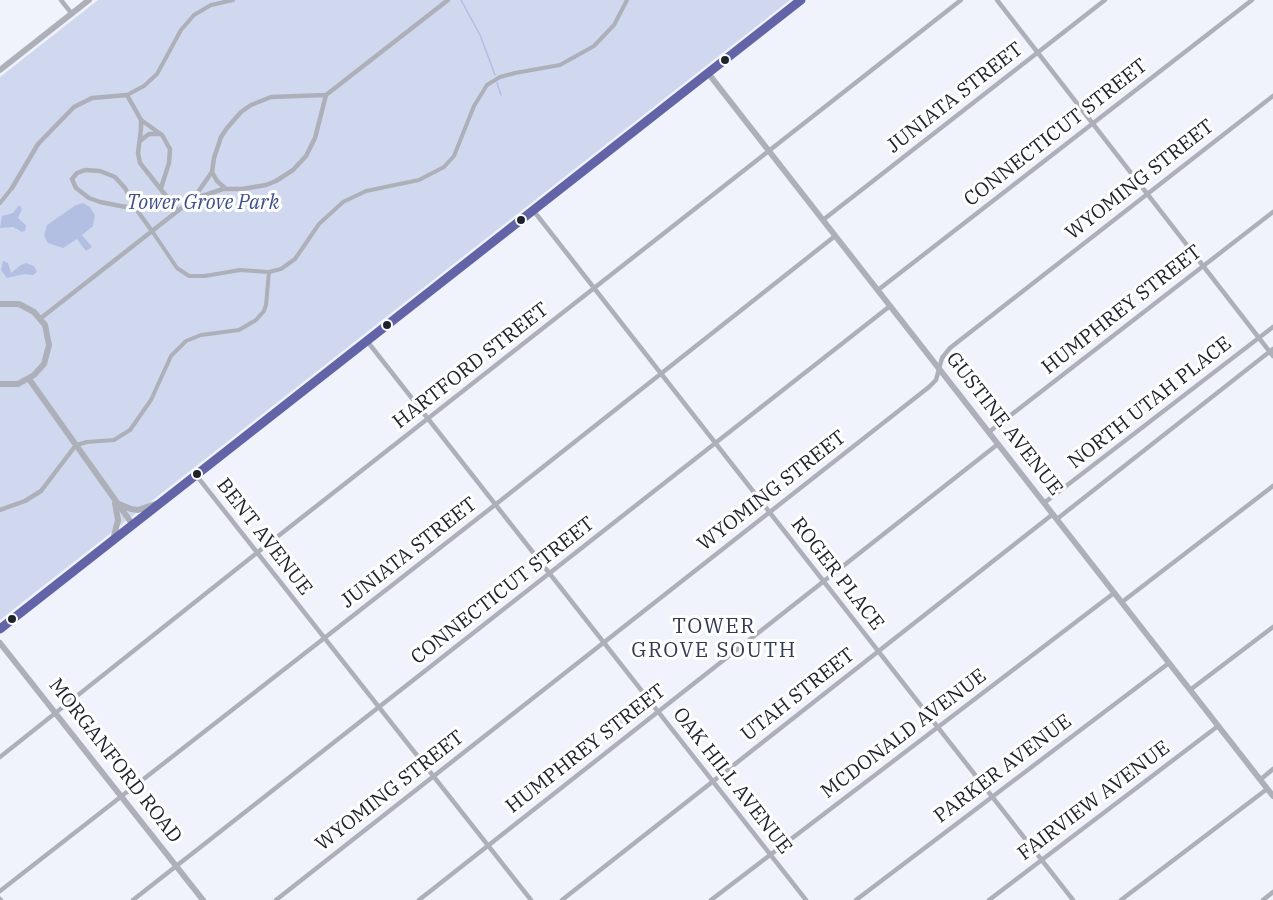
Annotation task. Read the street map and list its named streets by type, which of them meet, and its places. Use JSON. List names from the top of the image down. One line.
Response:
{"streets":{"street":["JUNIATA STREET","CONNECTICUT STREET","WYOMING STREET","HUMPHREY STREET","HARTFORD STREET","NORTH UTAH PLACE","GUSTINE AVENUE","BENT AVENUE","ROGER PLACE","UTAH STREET","MCDONALD AVENUE","MORGANFORD ROAD","PARKER AVENUE","OAK HILL AVENUE","FAIRVIEW AVENUE"]},"crossings":[["JUNIATA STREET","GUSTINE AVENUE"],["JUNIATA STREET","BENT AVENUE"],["JUNIATA STREET","ROGER PLACE"],["JUNIATA STREET","MORGANFORD ROAD"],["JUNIATA STREET","OAK HILL AVENUE"],["CONNECTICUT STREET","GUSTINE AVENUE"],["CONNECTICUT STREET","BENT AVENUE"],["CONNECTICUT STREET","ROGER PLACE"],["CONNECTICUT STREET","MORGANFORD ROAD"],["CONNECTICUT STREET","OAK HILL AVENUE"],["WYOMING STREET","GUSTINE AVENUE"],["WYOMING STREET","BENT AVENUE"],["WYOMING STREET","ROGER PLACE"],["WYOMING STREET","OAK HILL AVENUE"],["HUMPHREY STREET","GUSTINE AVENUE"],["HUMPHREY STREET","BENT AVENUE"],["HUMPHREY STREET","ROGER PLACE"],["HUMPHREY STREET","OAK HILL AVENUE"],["HARTFORD STREET","GUSTINE AVENUE"],["HARTFORD STREET","BENT AVENUE"],["HARTFORD STREET","ROGER PLACE"],["HARTFORD STREET","MORGANFORD ROAD"],["HARTFORD STREET","OAK HILL AVENUE"],["NORTH UTAH PLACE","GUSTINE AVENUE"],["GUSTINE AVENUE","UTAH STREET"],["GUSTINE AVENUE","MCDONALD AVENUE"],["GUSTINE AVENUE","PARKER AVENUE"],["GUSTINE AVENUE","FAIRVIEW AVENUE"],["ROGER PLACE","UTAH STREET"],["ROGER PLACE","MCDONALD AVENUE"],["ROGER PLACE","PARKER AVENUE"],["ROGER PLACE","FAIRVIEW AVENUE"],["UTAH STREET","OAK HILL AVENUE"],["MCDONALD AVENUE","OAK HILL AVENUE"]],"districts":["TOWER GROVE SOUTH"],"parks":["Tower Grove Park"]}
